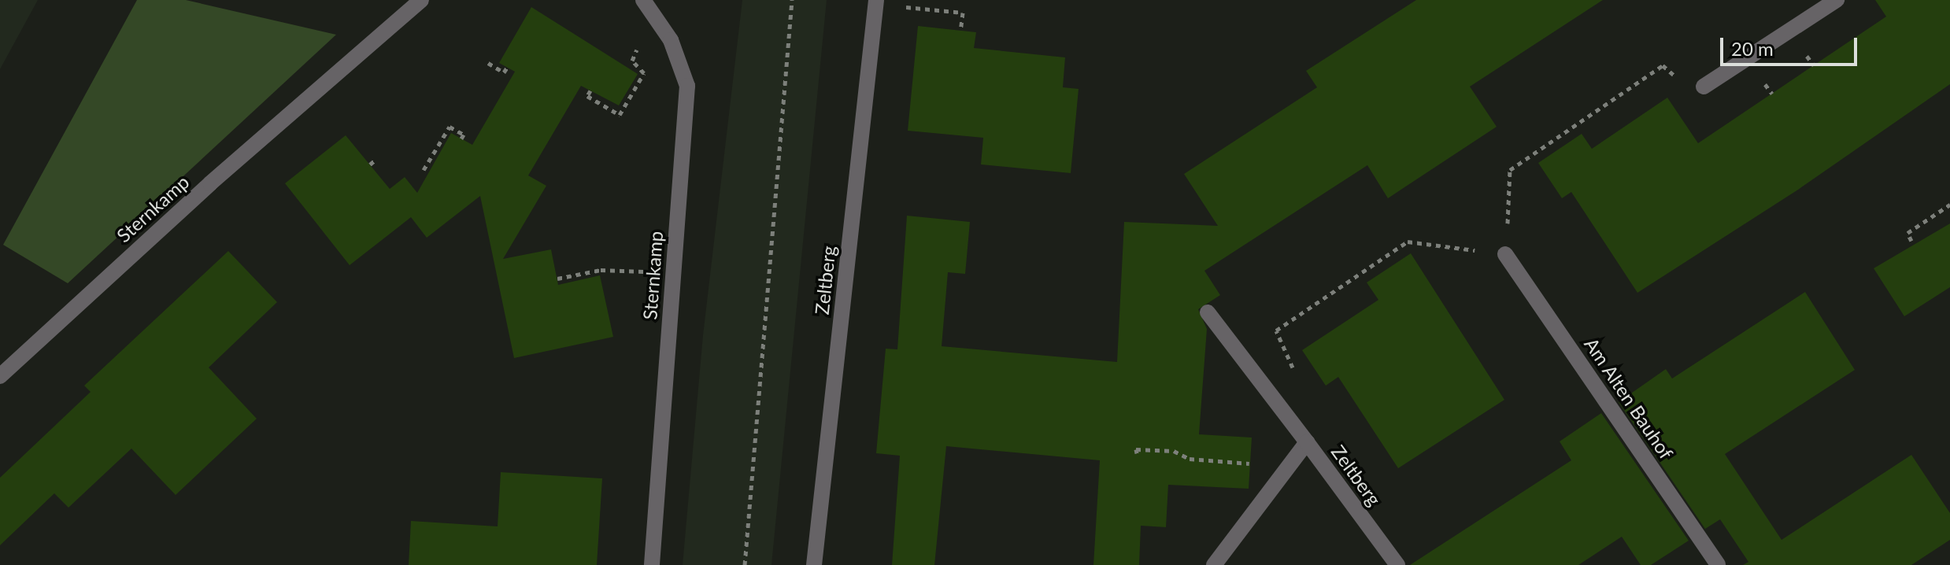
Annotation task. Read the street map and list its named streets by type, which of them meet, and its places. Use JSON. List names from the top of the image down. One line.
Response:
{"streets":{"street":["Sternkamp","Zeltberg","Am Alten Bauhof"]},"scale_bar":"20 m"}
